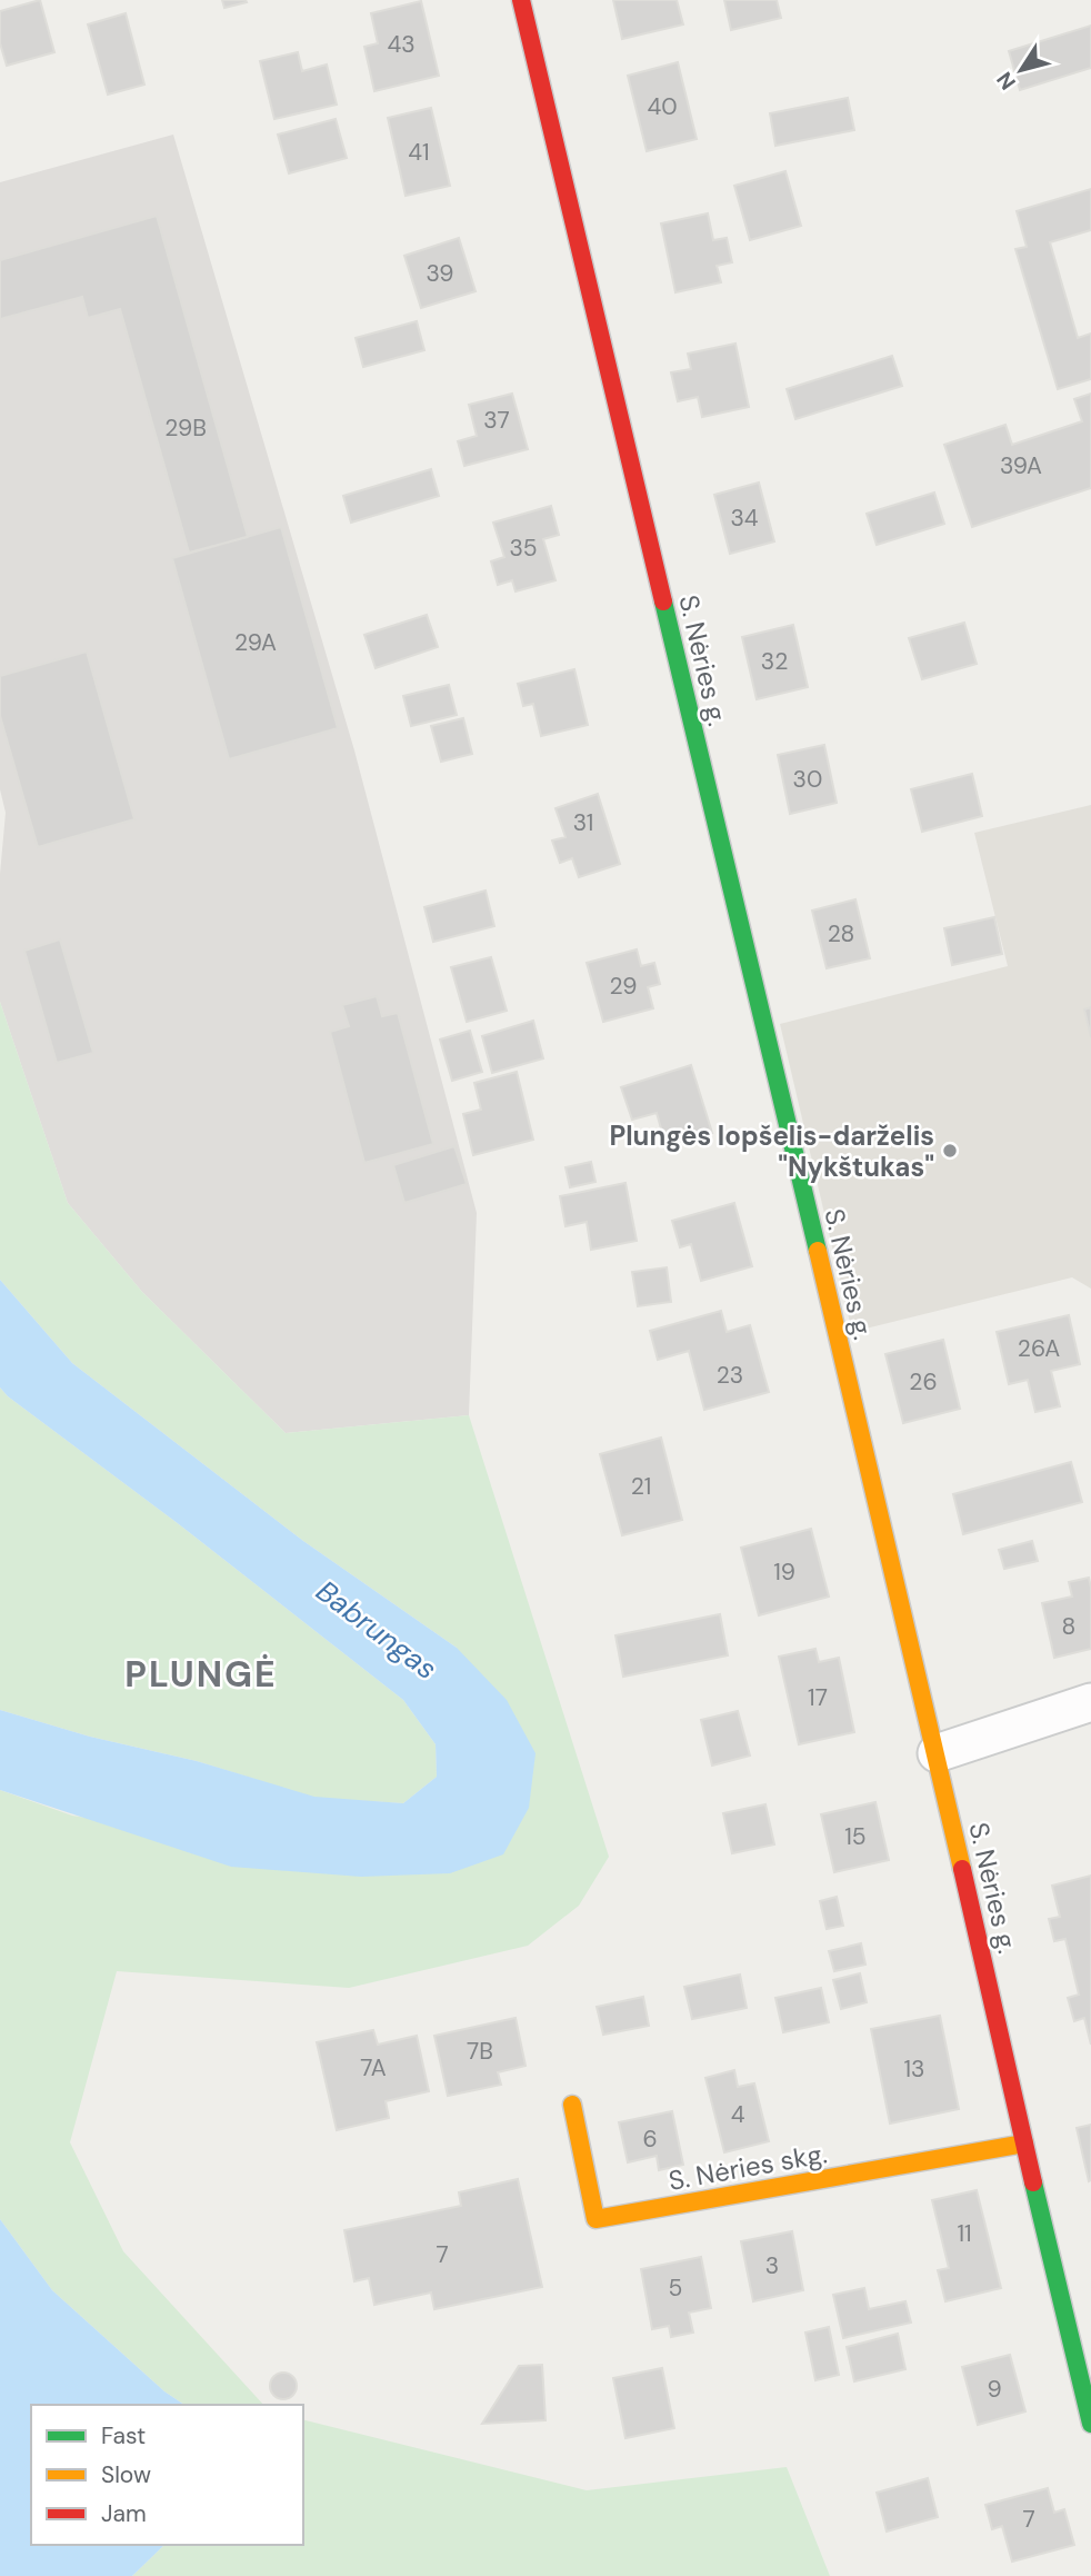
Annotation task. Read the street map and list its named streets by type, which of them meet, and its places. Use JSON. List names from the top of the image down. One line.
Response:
{"streets":{"street":["S. Nėries g.","S. Nėries skg."]},"crossings":[["S. Nėries g.","S. Nėries skg."]],"districts":["PLUNGĖ"],"water":["Babrungas"],"places":["Plungės lopšelis-darželis \"Nykštukas\""],"house_numbers":["43","40","41","39","37","29B","39A","34","35","29A","32","30","31","28","29","26A","23","26","21","19","8","17","15","7B","7A","13","4","6","11","7","3","5","9","7"],"legend":["Fast","Slow","Jam"],"north":"bottom left"}
